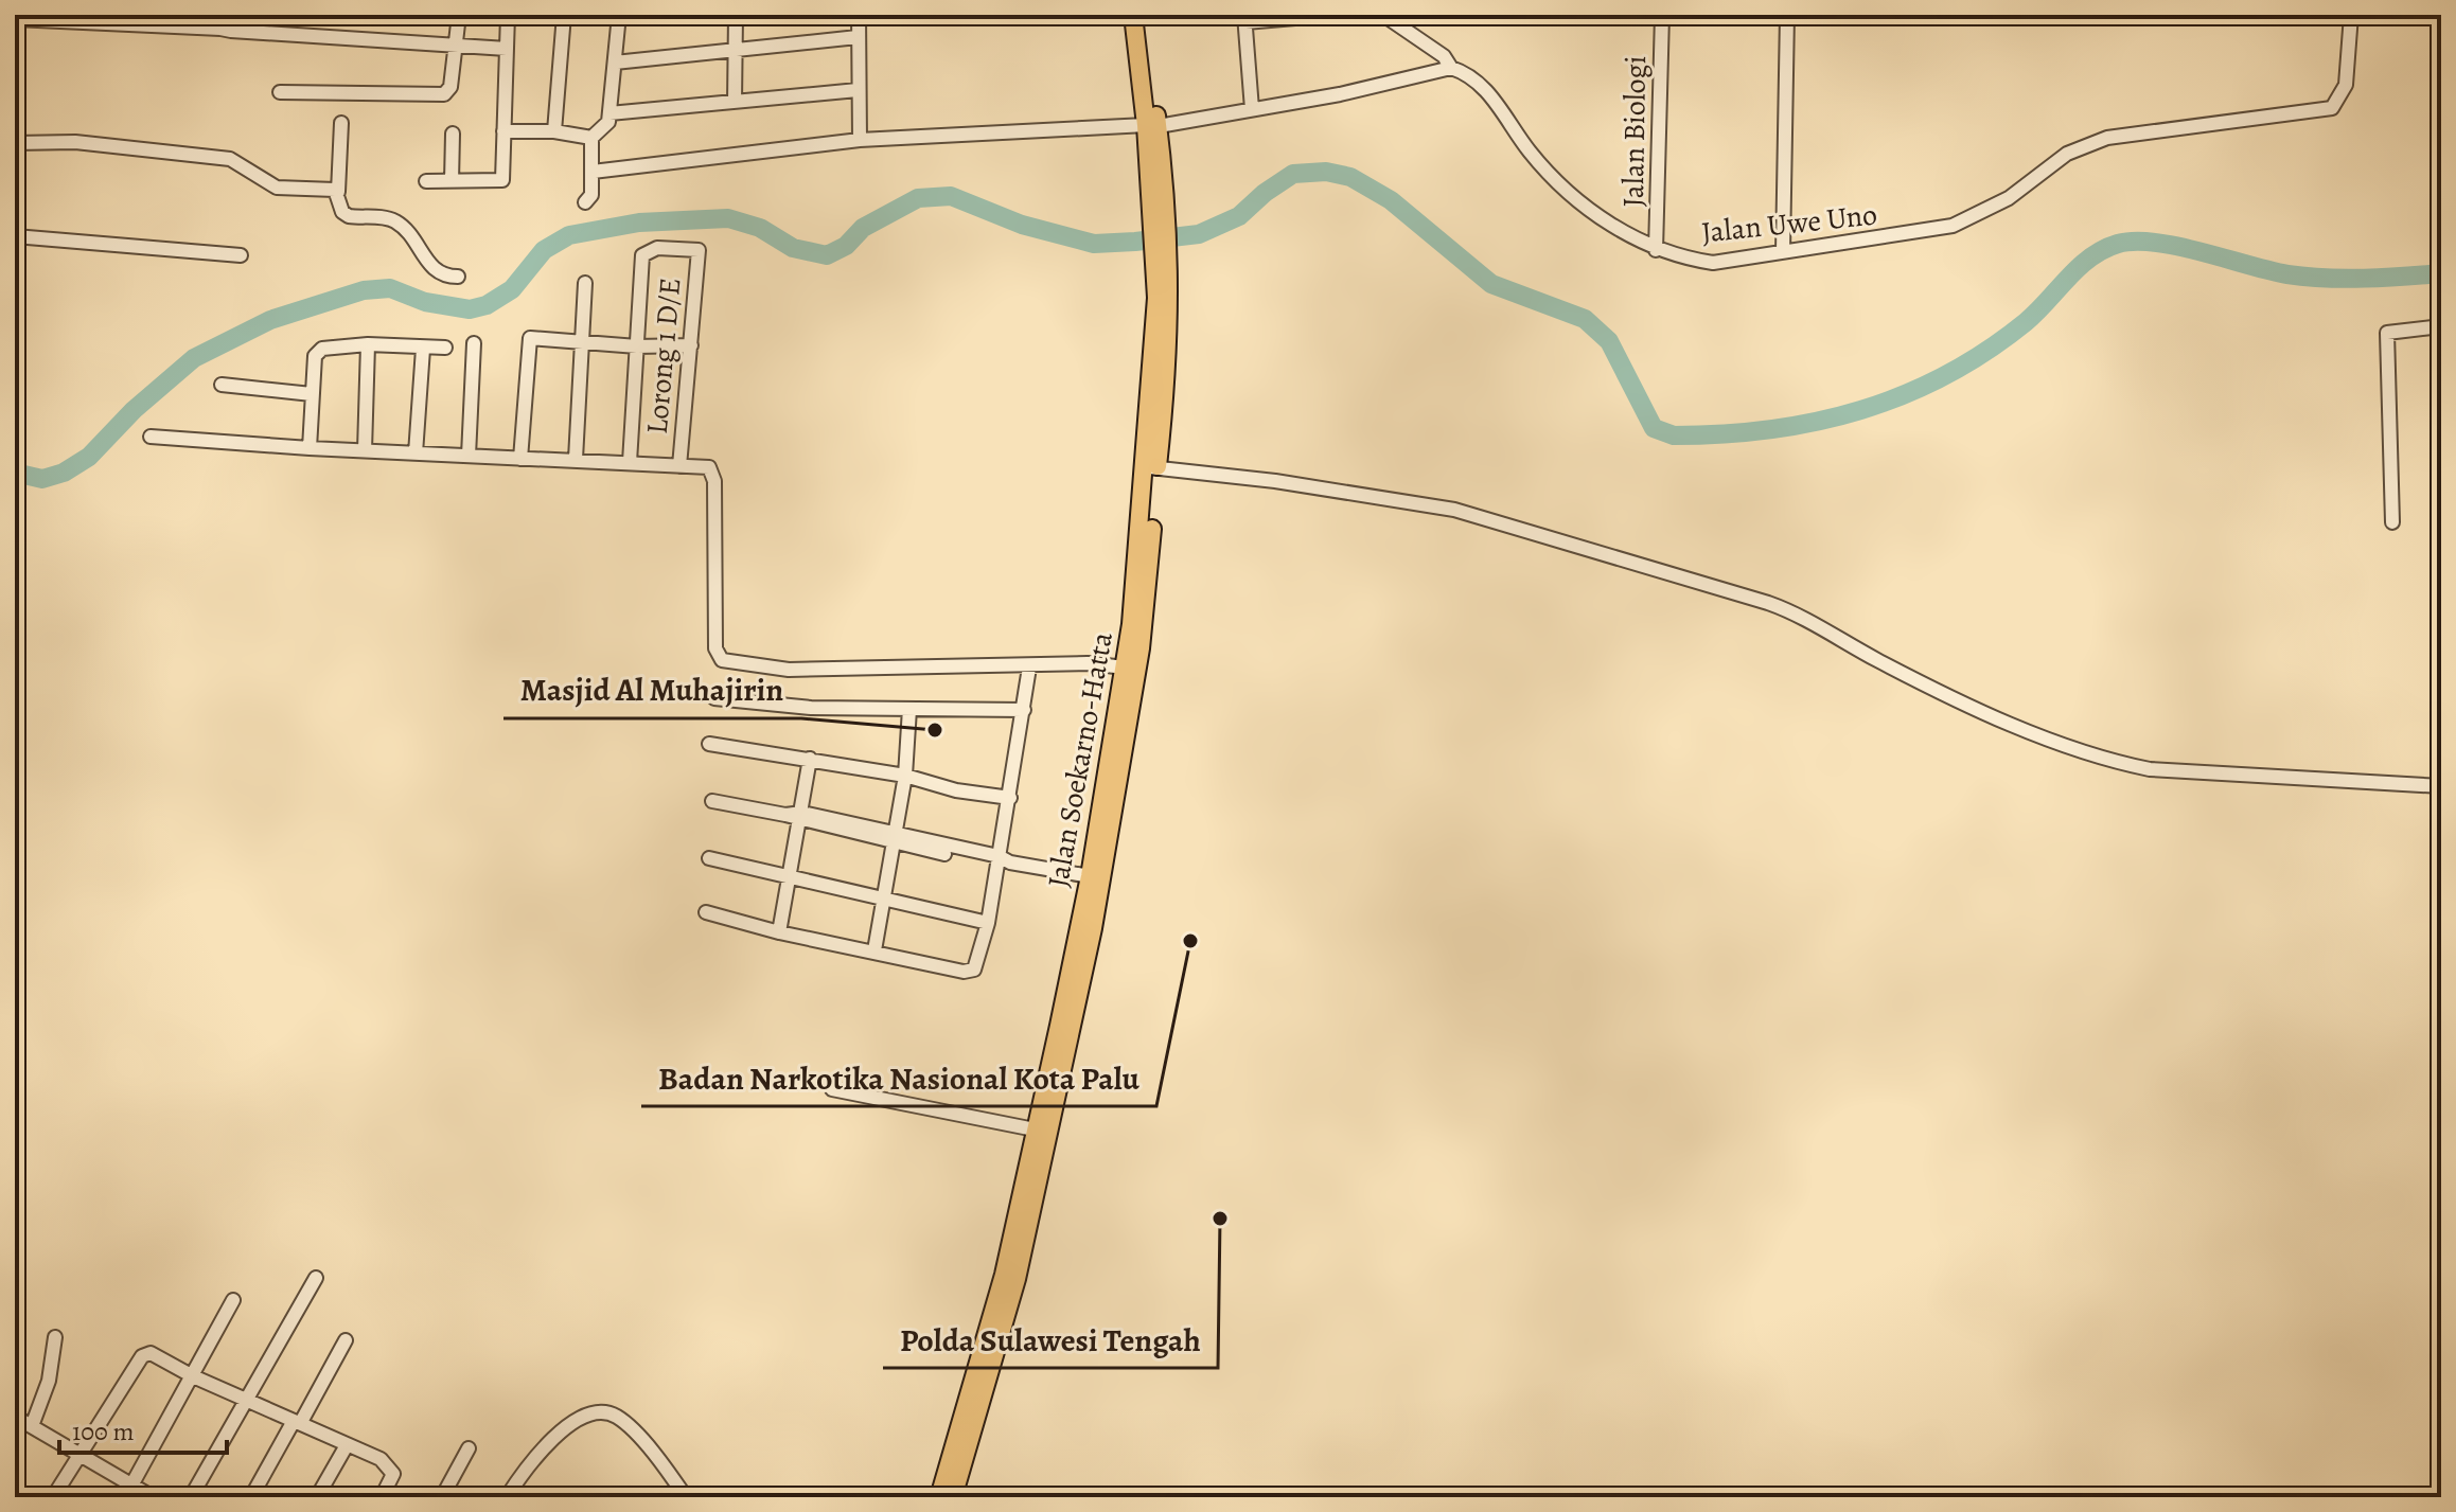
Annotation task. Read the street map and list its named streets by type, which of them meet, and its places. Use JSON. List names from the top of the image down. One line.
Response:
{"streets":{"main road":["Jalan Soekarno-Hatta"],"street":["Jalan Biologi","Jalan Uwe Uno","Lorong 1 D/E"]},"crossings":[["Jalan Biologi","Jalan Uwe Uno"]],"places":["Masjid Al Muhajirin","Badan Narkotika Nasional Kota Palu","Polda Sulawesi Tengah"],"scale_bar":"100 m"}
